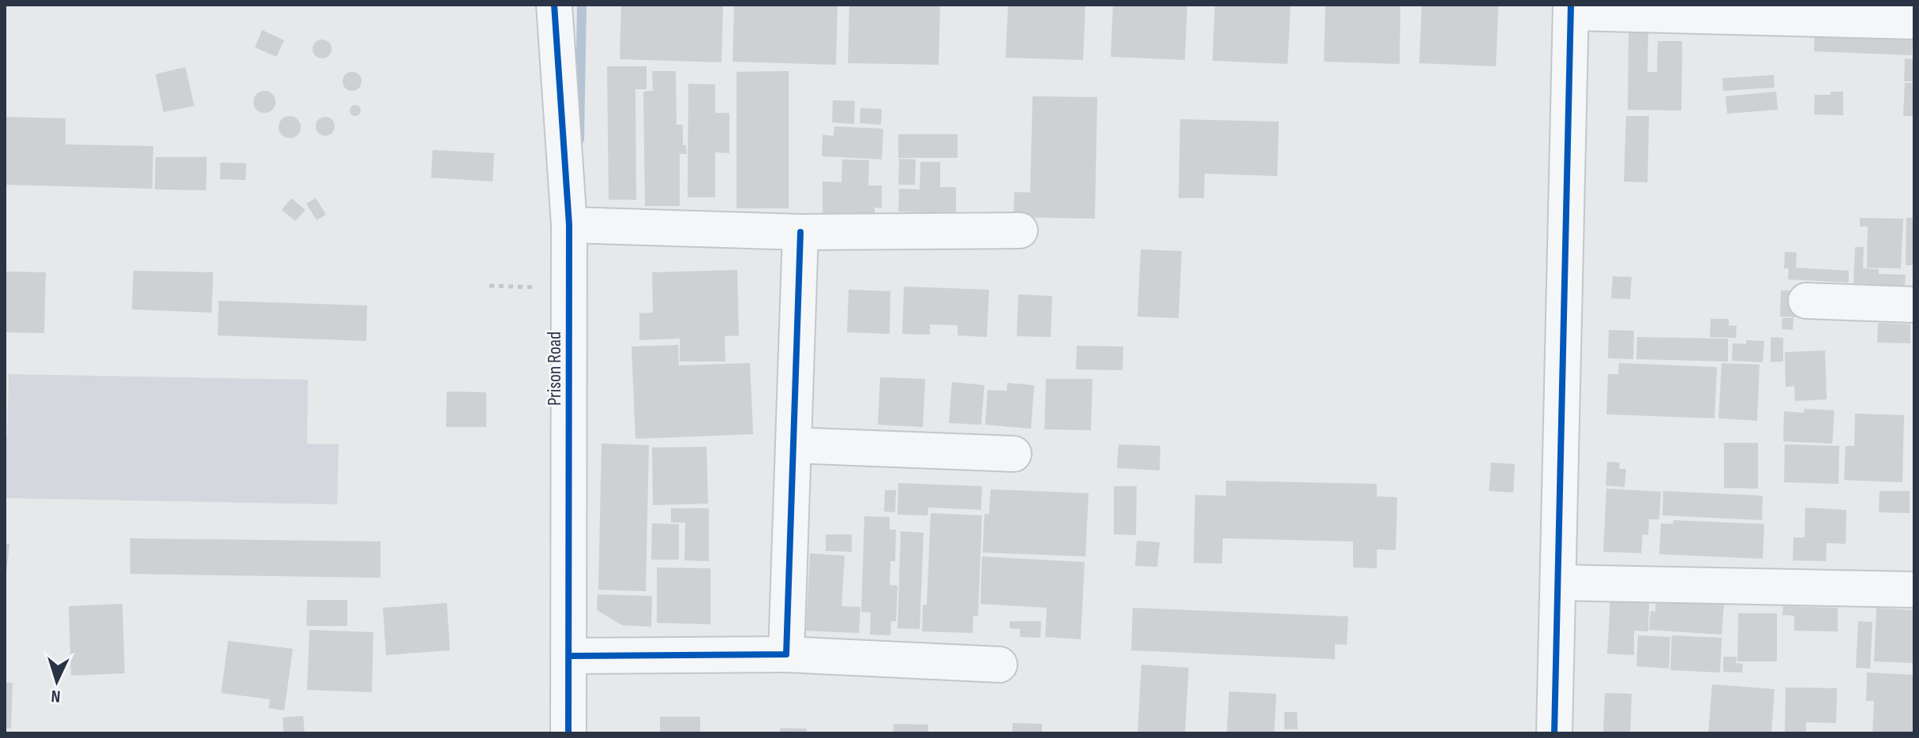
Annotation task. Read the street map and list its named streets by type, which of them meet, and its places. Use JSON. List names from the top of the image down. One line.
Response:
{"streets":{"street":["Prison Road"]},"north":"bottom"}
